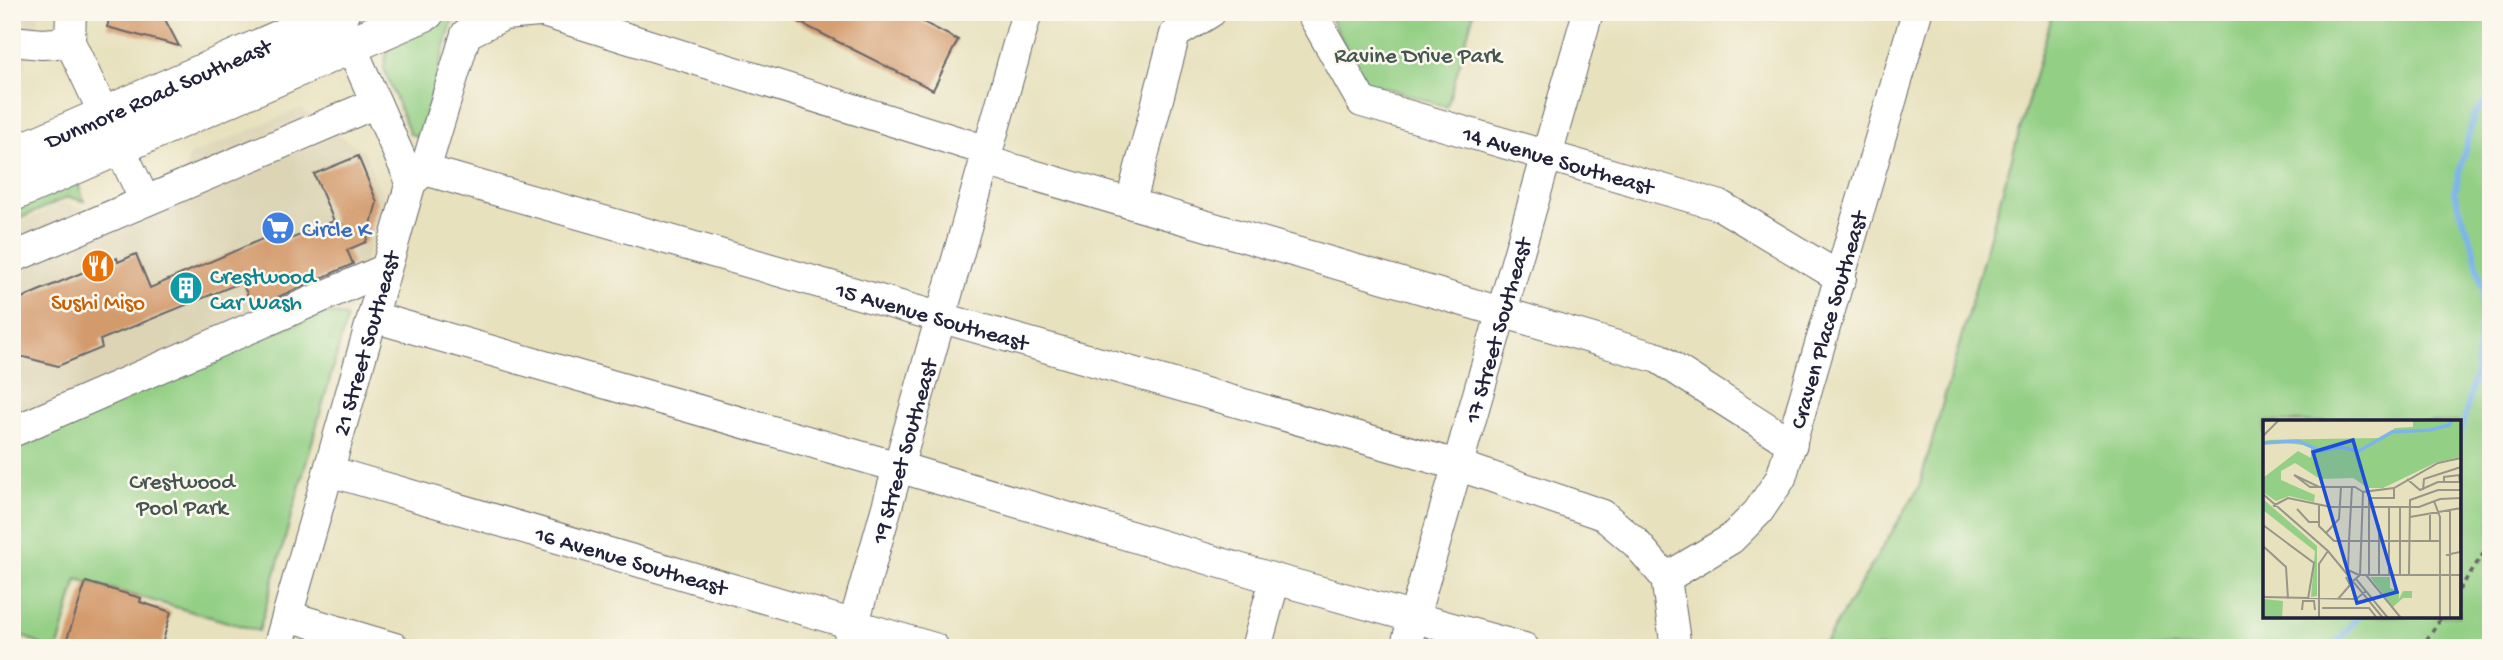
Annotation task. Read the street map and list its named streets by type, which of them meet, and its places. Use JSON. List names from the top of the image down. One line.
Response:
{"streets":{"main road":["Dunmore Road Southeast"],"street":["14 Avenue Southeast","15 Avenue Southeast","Craven Place Southeast","17 Street Southeast","21 Street Southeast","19 Street Southeast","16 Avenue Southeast"]},"crossings":[["14 Avenue Southeast","Craven Place Southeast"],["14 Avenue Southeast","17 Street Southeast"],["15 Avenue Southeast","Craven Place Southeast"],["15 Avenue Southeast","17 Street Southeast"],["15 Avenue Southeast","21 Street Southeast"],["15 Avenue Southeast","19 Street Southeast"],["21 Street Southeast","16 Avenue Southeast"],["19 Street Southeast","16 Avenue Southeast"]],"parks":["Ravine Drive Park","Crestwood Pool Park"],"places":{"supermarket":["Circle K"],"restaurant":["Sushi Miso"],"building":["Crestwood Car Wash"]}}
